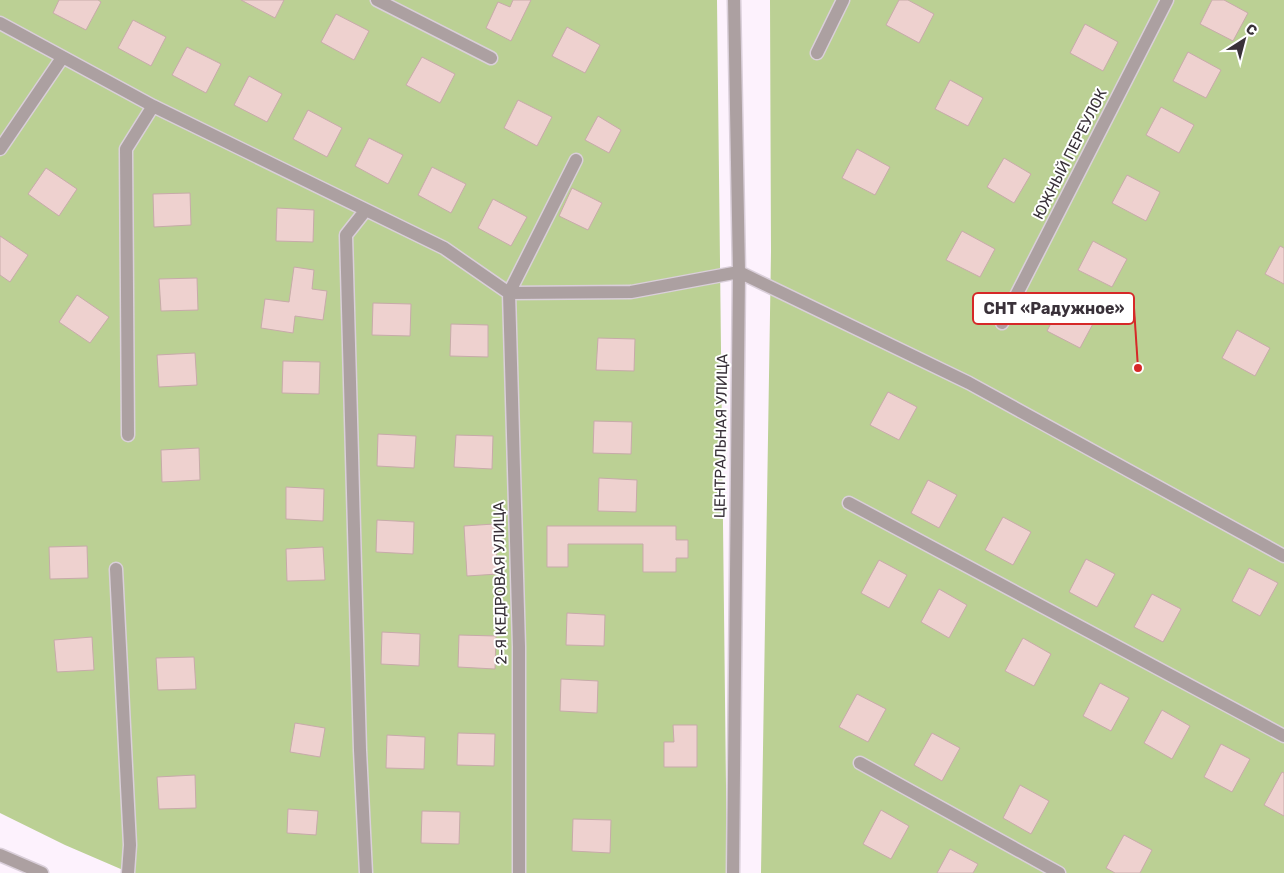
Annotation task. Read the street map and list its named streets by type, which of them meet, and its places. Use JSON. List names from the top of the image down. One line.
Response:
{"streets":{"street":["ЮЖНЫЙ ПЕРЕУЛОК","ЦЕНТРАЛЬНАЯ УЛИЦА","2-Я КЕДРОВАЯ УЛИЦА"]},"places":["СНТ «Радужное»"],"north":"top right"}
